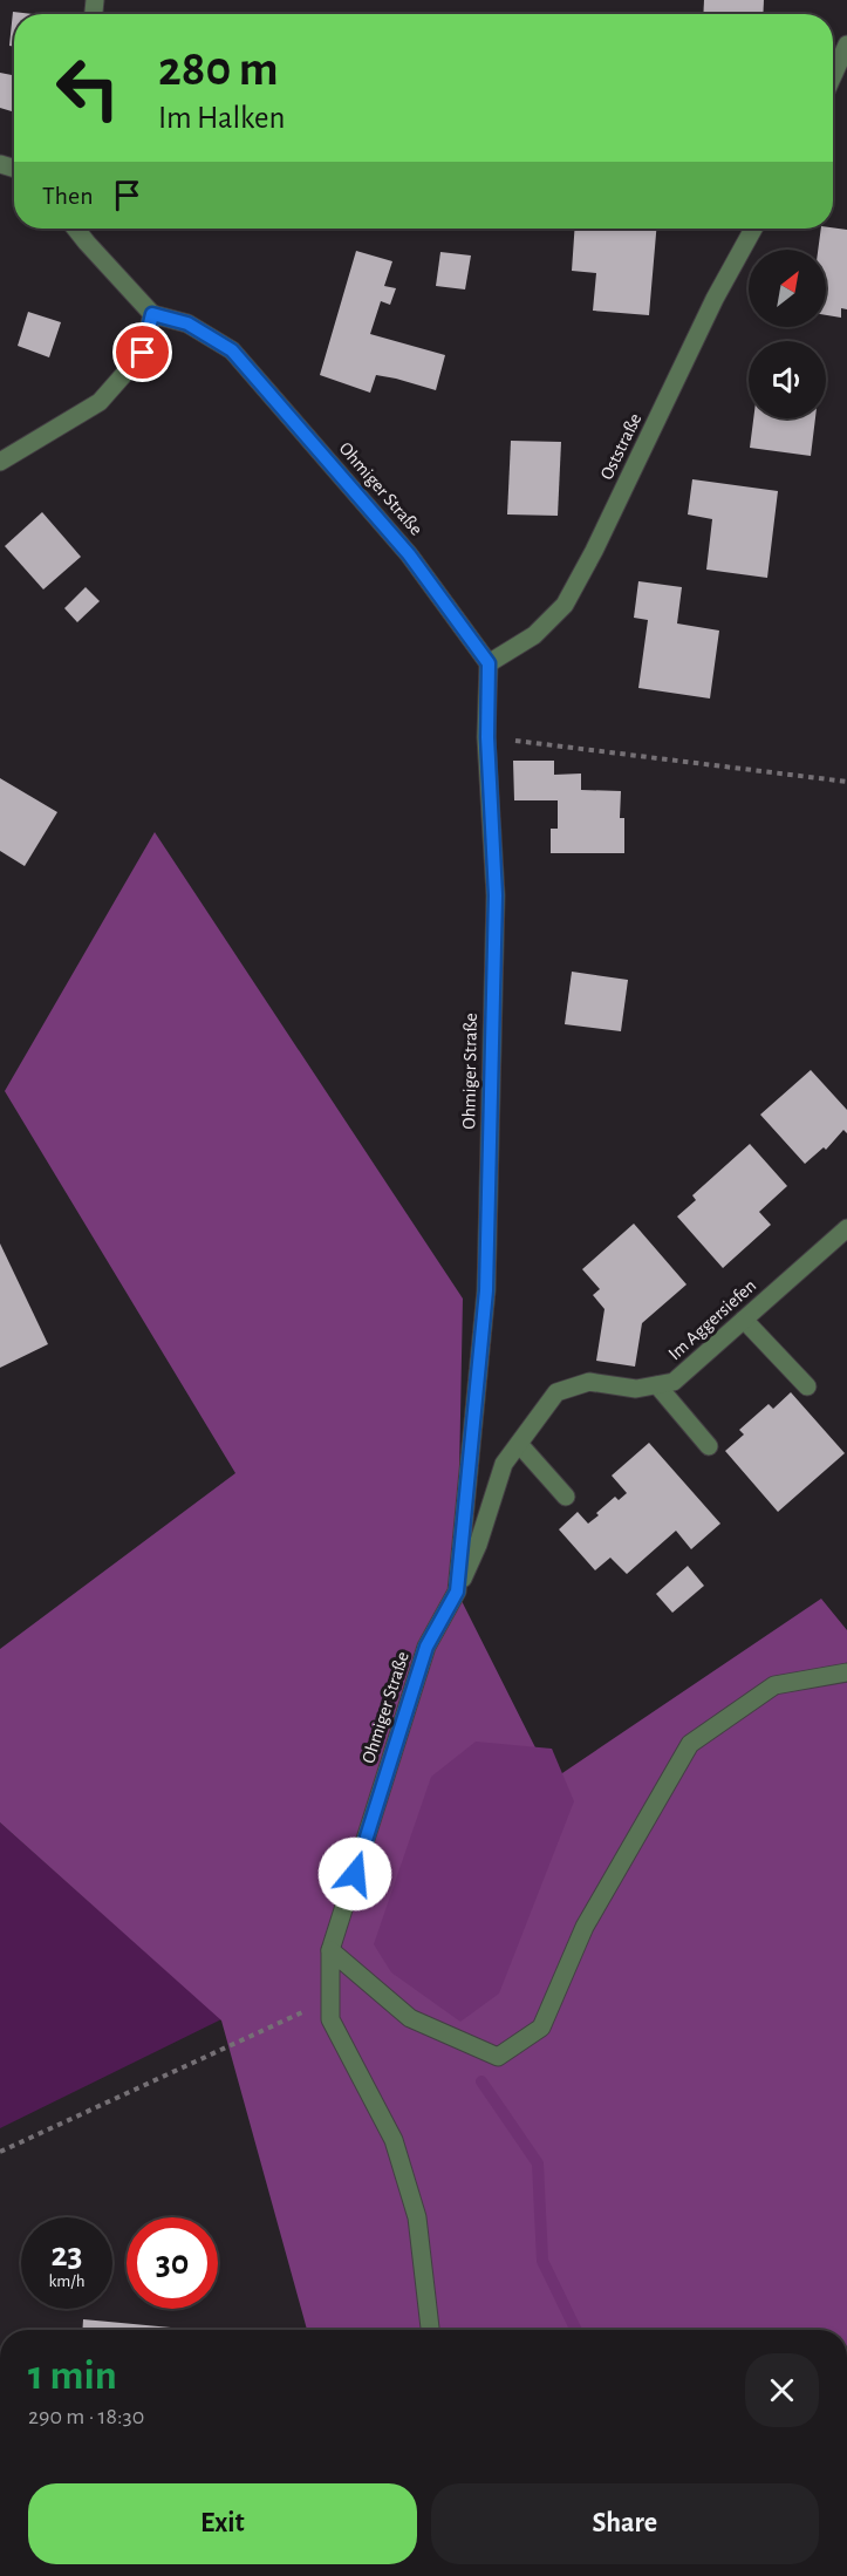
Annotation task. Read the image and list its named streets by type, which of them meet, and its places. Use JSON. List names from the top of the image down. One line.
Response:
{"streets":{"street":["Oststraße","Ohmiger Straße","Im Aggersiefen"]},"crossings":[["Oststraße","Ohmiger Straße"],["Ohmiger Straße","Im Aggersiefen"]],"north":"top right","page":{"turn":["280 m","Im Halken"],"then":"Then","speed":"23 km/h","limit":"30","heading":["1 min","290 m · 18:30"],"buttons":["Exit","Share"]}}
